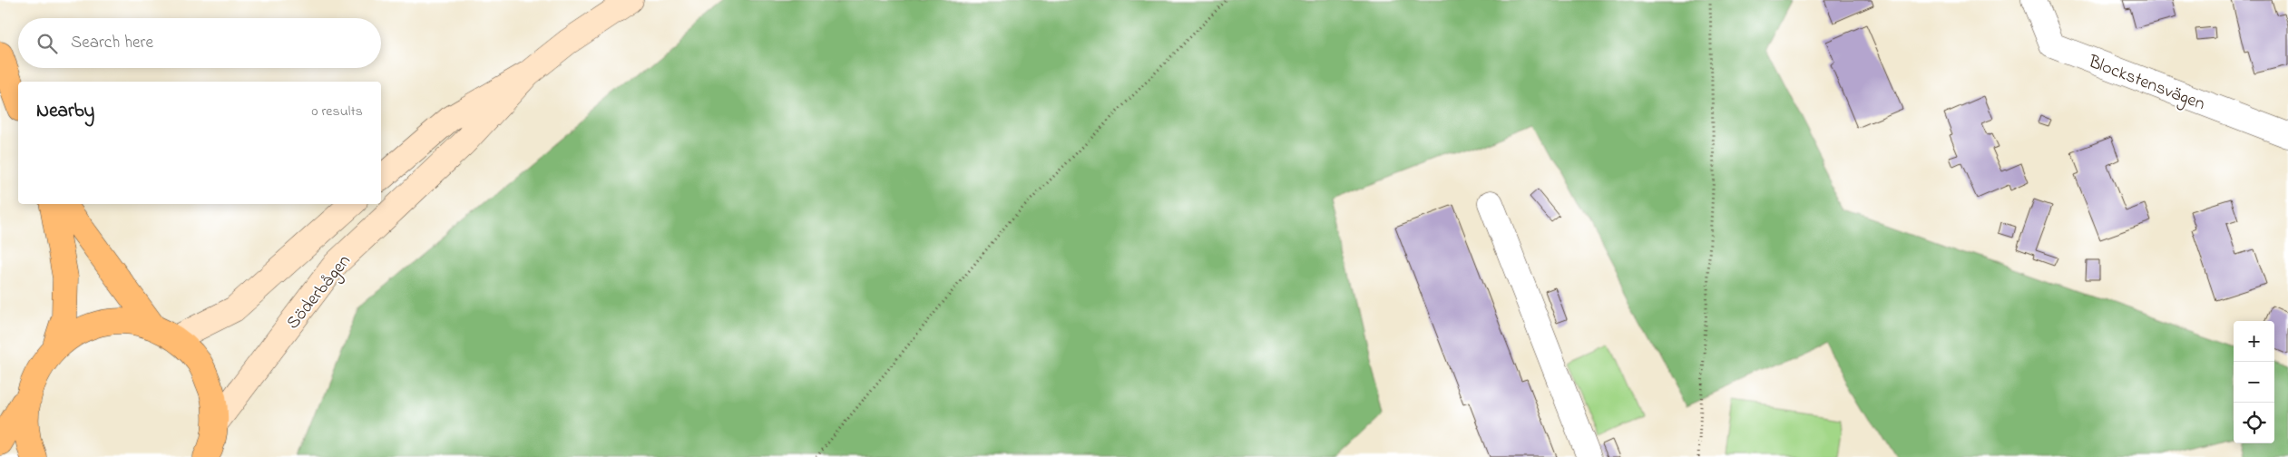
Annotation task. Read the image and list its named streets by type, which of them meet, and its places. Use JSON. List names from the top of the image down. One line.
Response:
{"streets":{"street":["Blockstensvägen","Söderbågen"]},"page":{"search":"Search here","heading":["Nearby","0 results"],"map_buttons":["+","−"]}}
